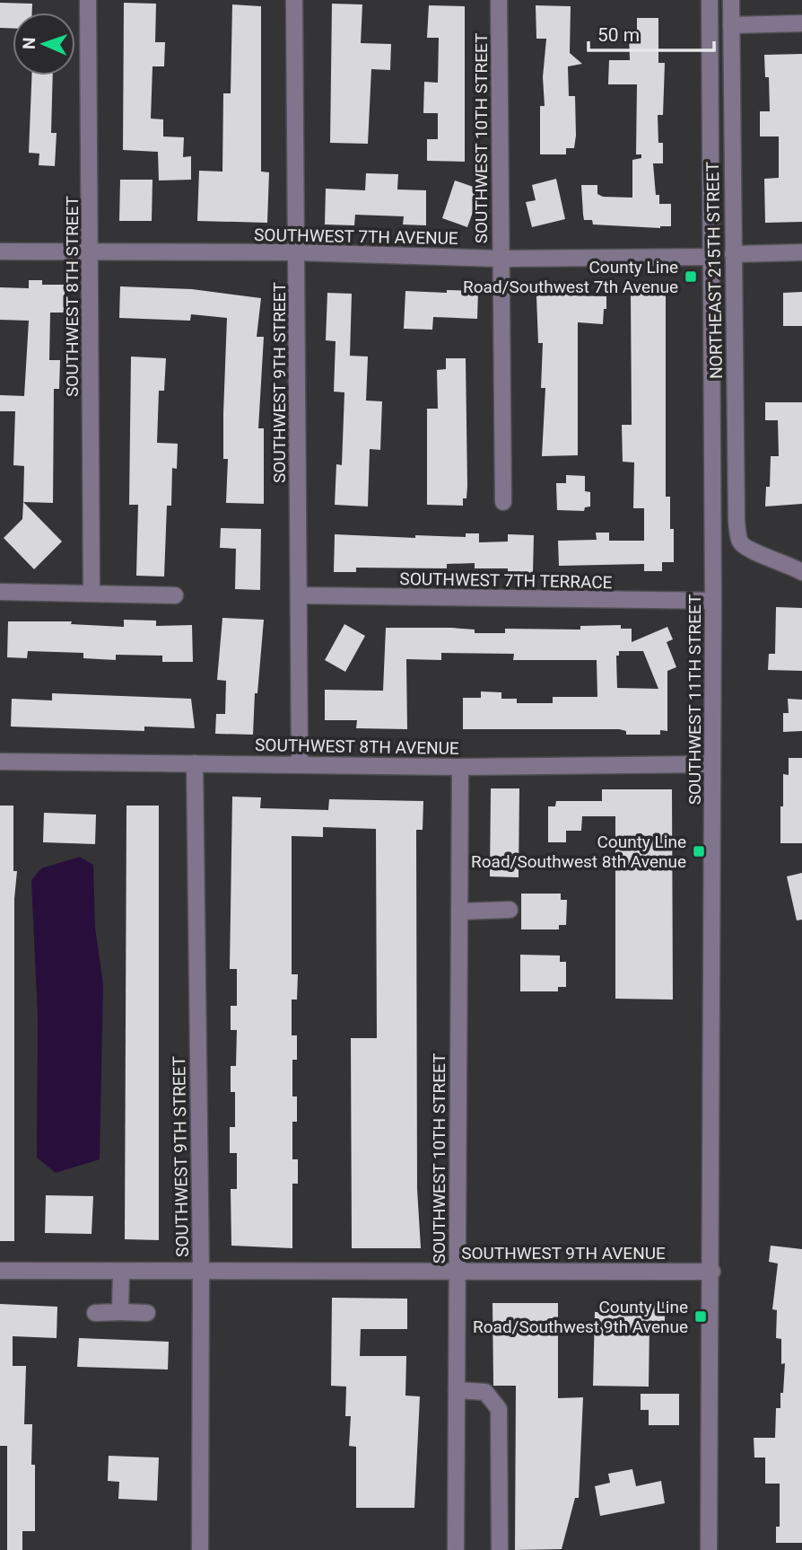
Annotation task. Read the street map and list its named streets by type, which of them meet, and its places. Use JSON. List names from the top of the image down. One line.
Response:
{"streets":{"street":["SOUTHWEST 10TH STREET","SOUTHWEST 7TH AVENUE","NORTHEAST 215TH STREET","SOUTHWEST 8TH STREET","SOUTHWEST 9TH STREET","SOUTHWEST 7TH TERRACE","SOUTHWEST 11TH STREET","SOUTHWEST 8TH AVENUE","SOUTHWEST 9TH AVENUE"]},"crossings":[["SOUTHWEST 10TH STREET","SOUTHWEST 7TH AVENUE"],["SOUTHWEST 10TH STREET","SOUTHWEST 8TH AVENUE"],["SOUTHWEST 10TH STREET","SOUTHWEST 9TH AVENUE"],["SOUTHWEST 7TH AVENUE","SOUTHWEST 8TH STREET"],["SOUTHWEST 7TH AVENUE","SOUTHWEST 9TH STREET"],["SOUTHWEST 7TH AVENUE","SOUTHWEST 11TH STREET"],["SOUTHWEST 9TH STREET","SOUTHWEST 7TH TERRACE"],["SOUTHWEST 9TH STREET","SOUTHWEST 8TH AVENUE"],["SOUTHWEST 9TH STREET","SOUTHWEST 9TH AVENUE"],["SOUTHWEST 7TH TERRACE","SOUTHWEST 11TH STREET"],["SOUTHWEST 11TH STREET","SOUTHWEST 8TH AVENUE"],["SOUTHWEST 11TH STREET","SOUTHWEST 9TH AVENUE"]],"places":{"transit":["County Line Road/Southwest 7th Avenue","County Line Road/Southwest 8th Avenue","County Line Road/Southwest 9th Avenue"]},"scale_bar":"50 m","north":"left"}
